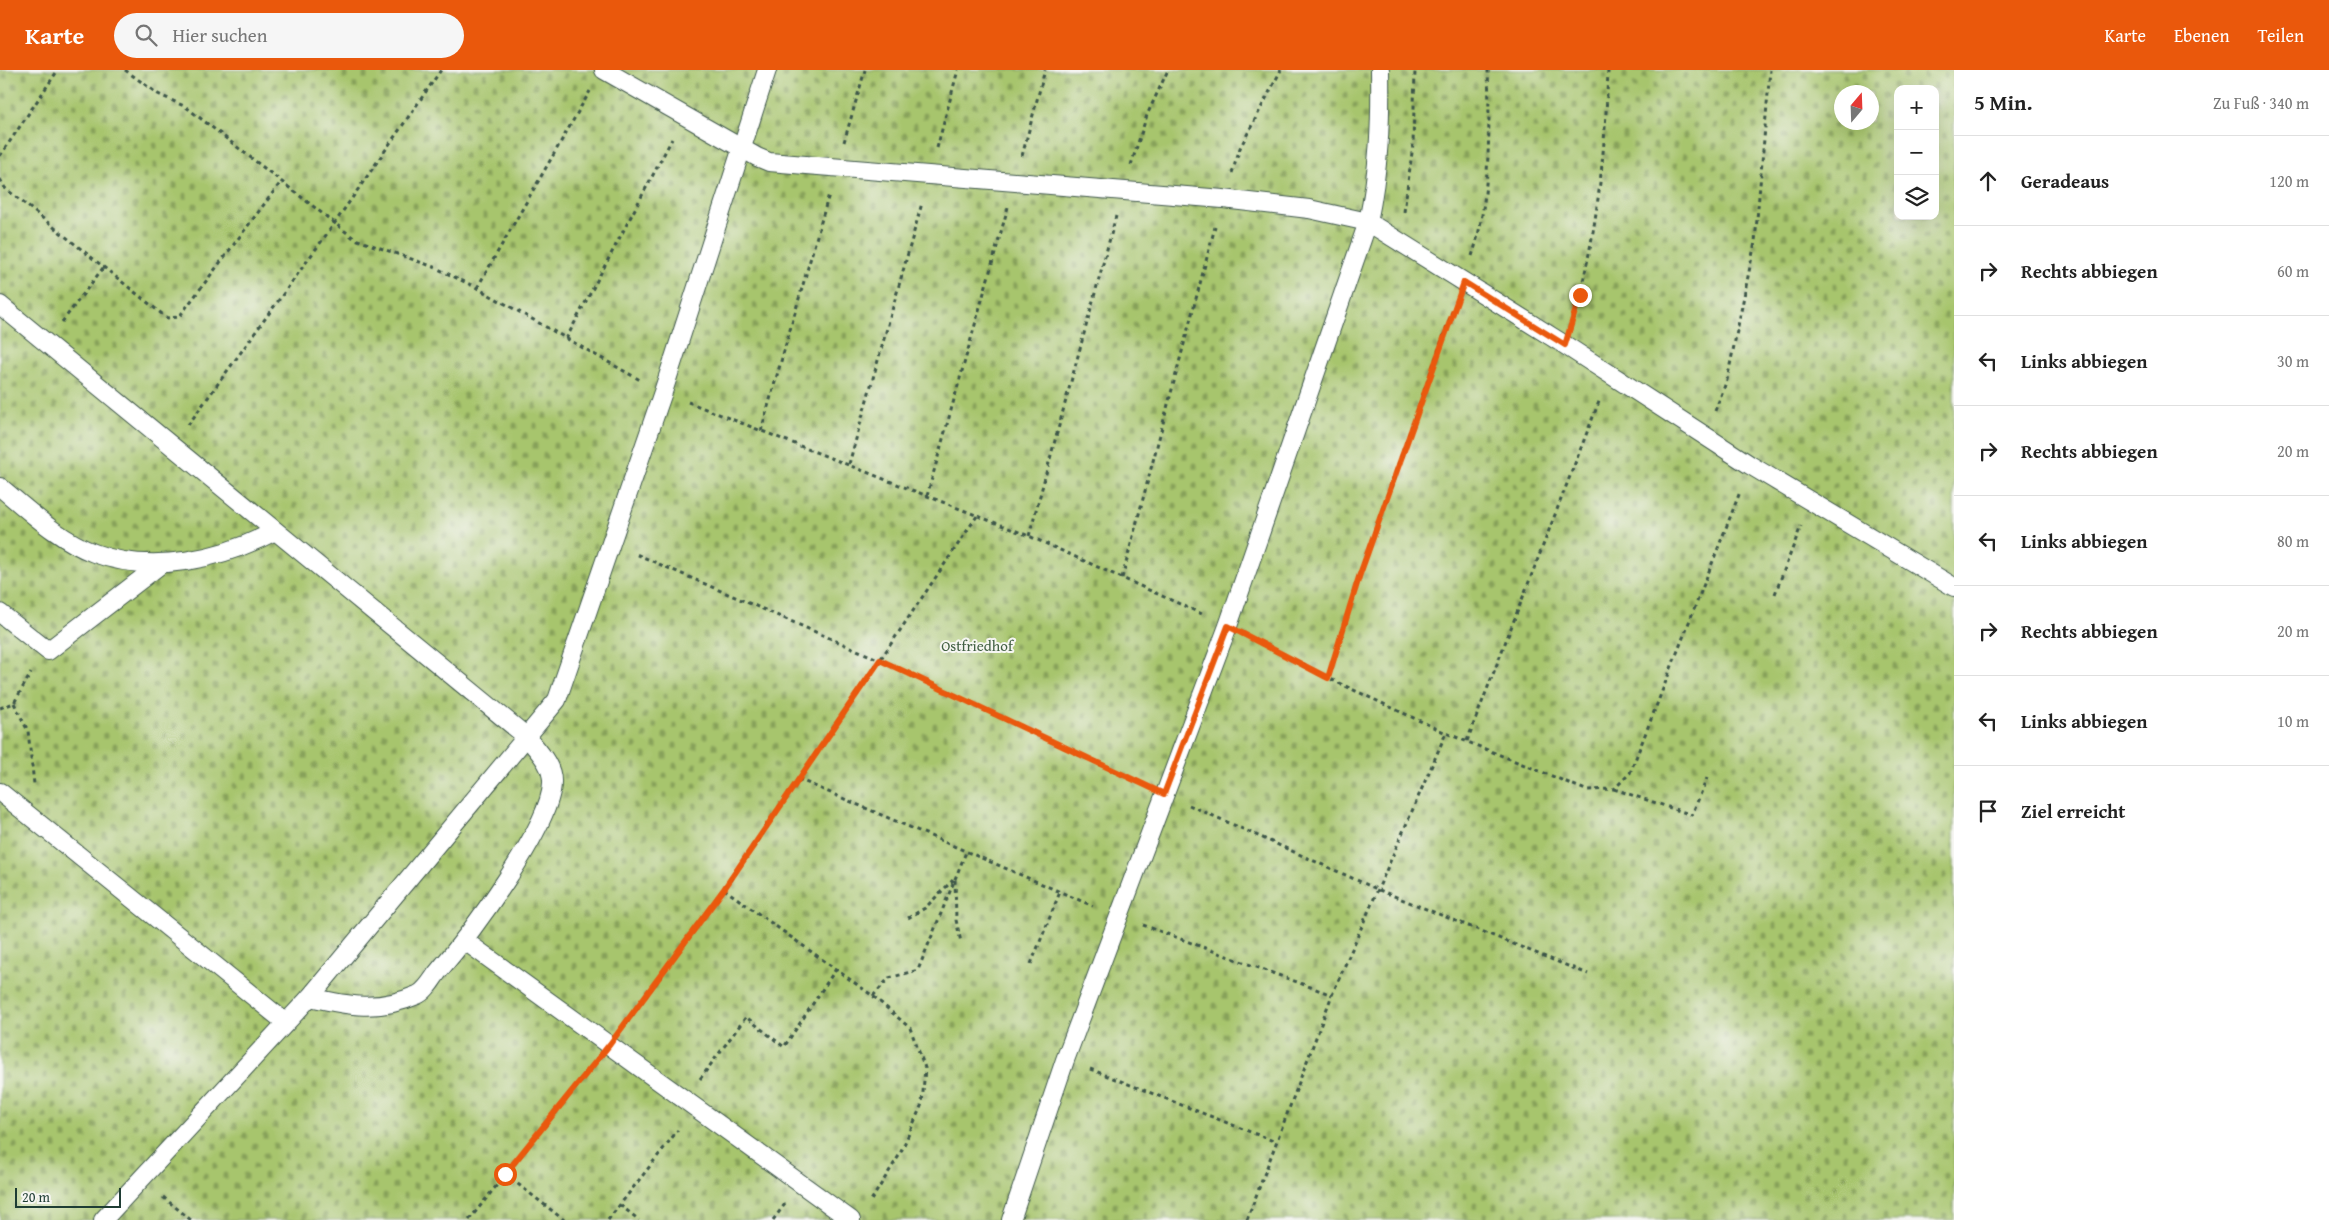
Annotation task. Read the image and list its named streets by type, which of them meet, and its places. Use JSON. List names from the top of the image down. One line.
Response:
{"parks":["Ostfriedhof"],"scale_bar":"20 m","north":"top","page":{"header":"Karte","search":"Hier suchen","nav":["Karte","Ebenen","Teilen"],"heading":["5 Min.","Zu Fuß · 340 m"],"map_buttons":["+","−"],"list":[["Geradeaus","120 m"],["Rechts abbiegen","60 m"],["Links abbiegen","30 m"],["Rechts abbiegen","20 m"],["Links abbiegen","80 m"],["Rechts abbiegen","20 m"],["Links abbiegen","10 m"],"Ziel erreicht"],"scale":"20 m"}}
